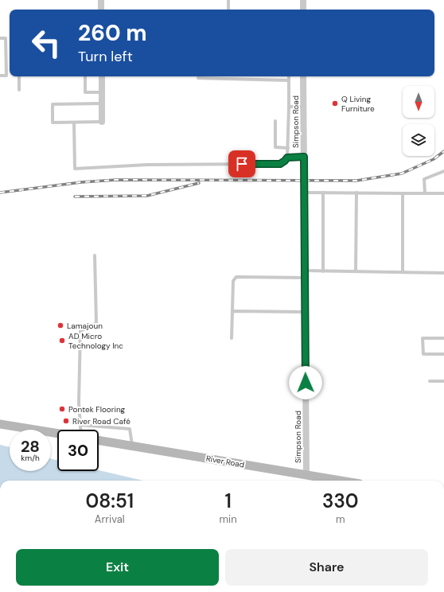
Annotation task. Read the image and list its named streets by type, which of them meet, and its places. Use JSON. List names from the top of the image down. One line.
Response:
{"streets":{"street":["Simpson Road","River Road"]},"crossings":[["Simpson Road","River Road"]],"places":["Q Living Furniture","Lamajoun","AD Micro Technology Inc","Pontek Flooring","River Road Café"],"north":"bottom","page":{"turn":["260 m","Turn left"],"speed":"28 km/h","limit":"30","eta":["08:51","Arrival","1","min","330","m"],"buttons":["Exit","Share"]}}
